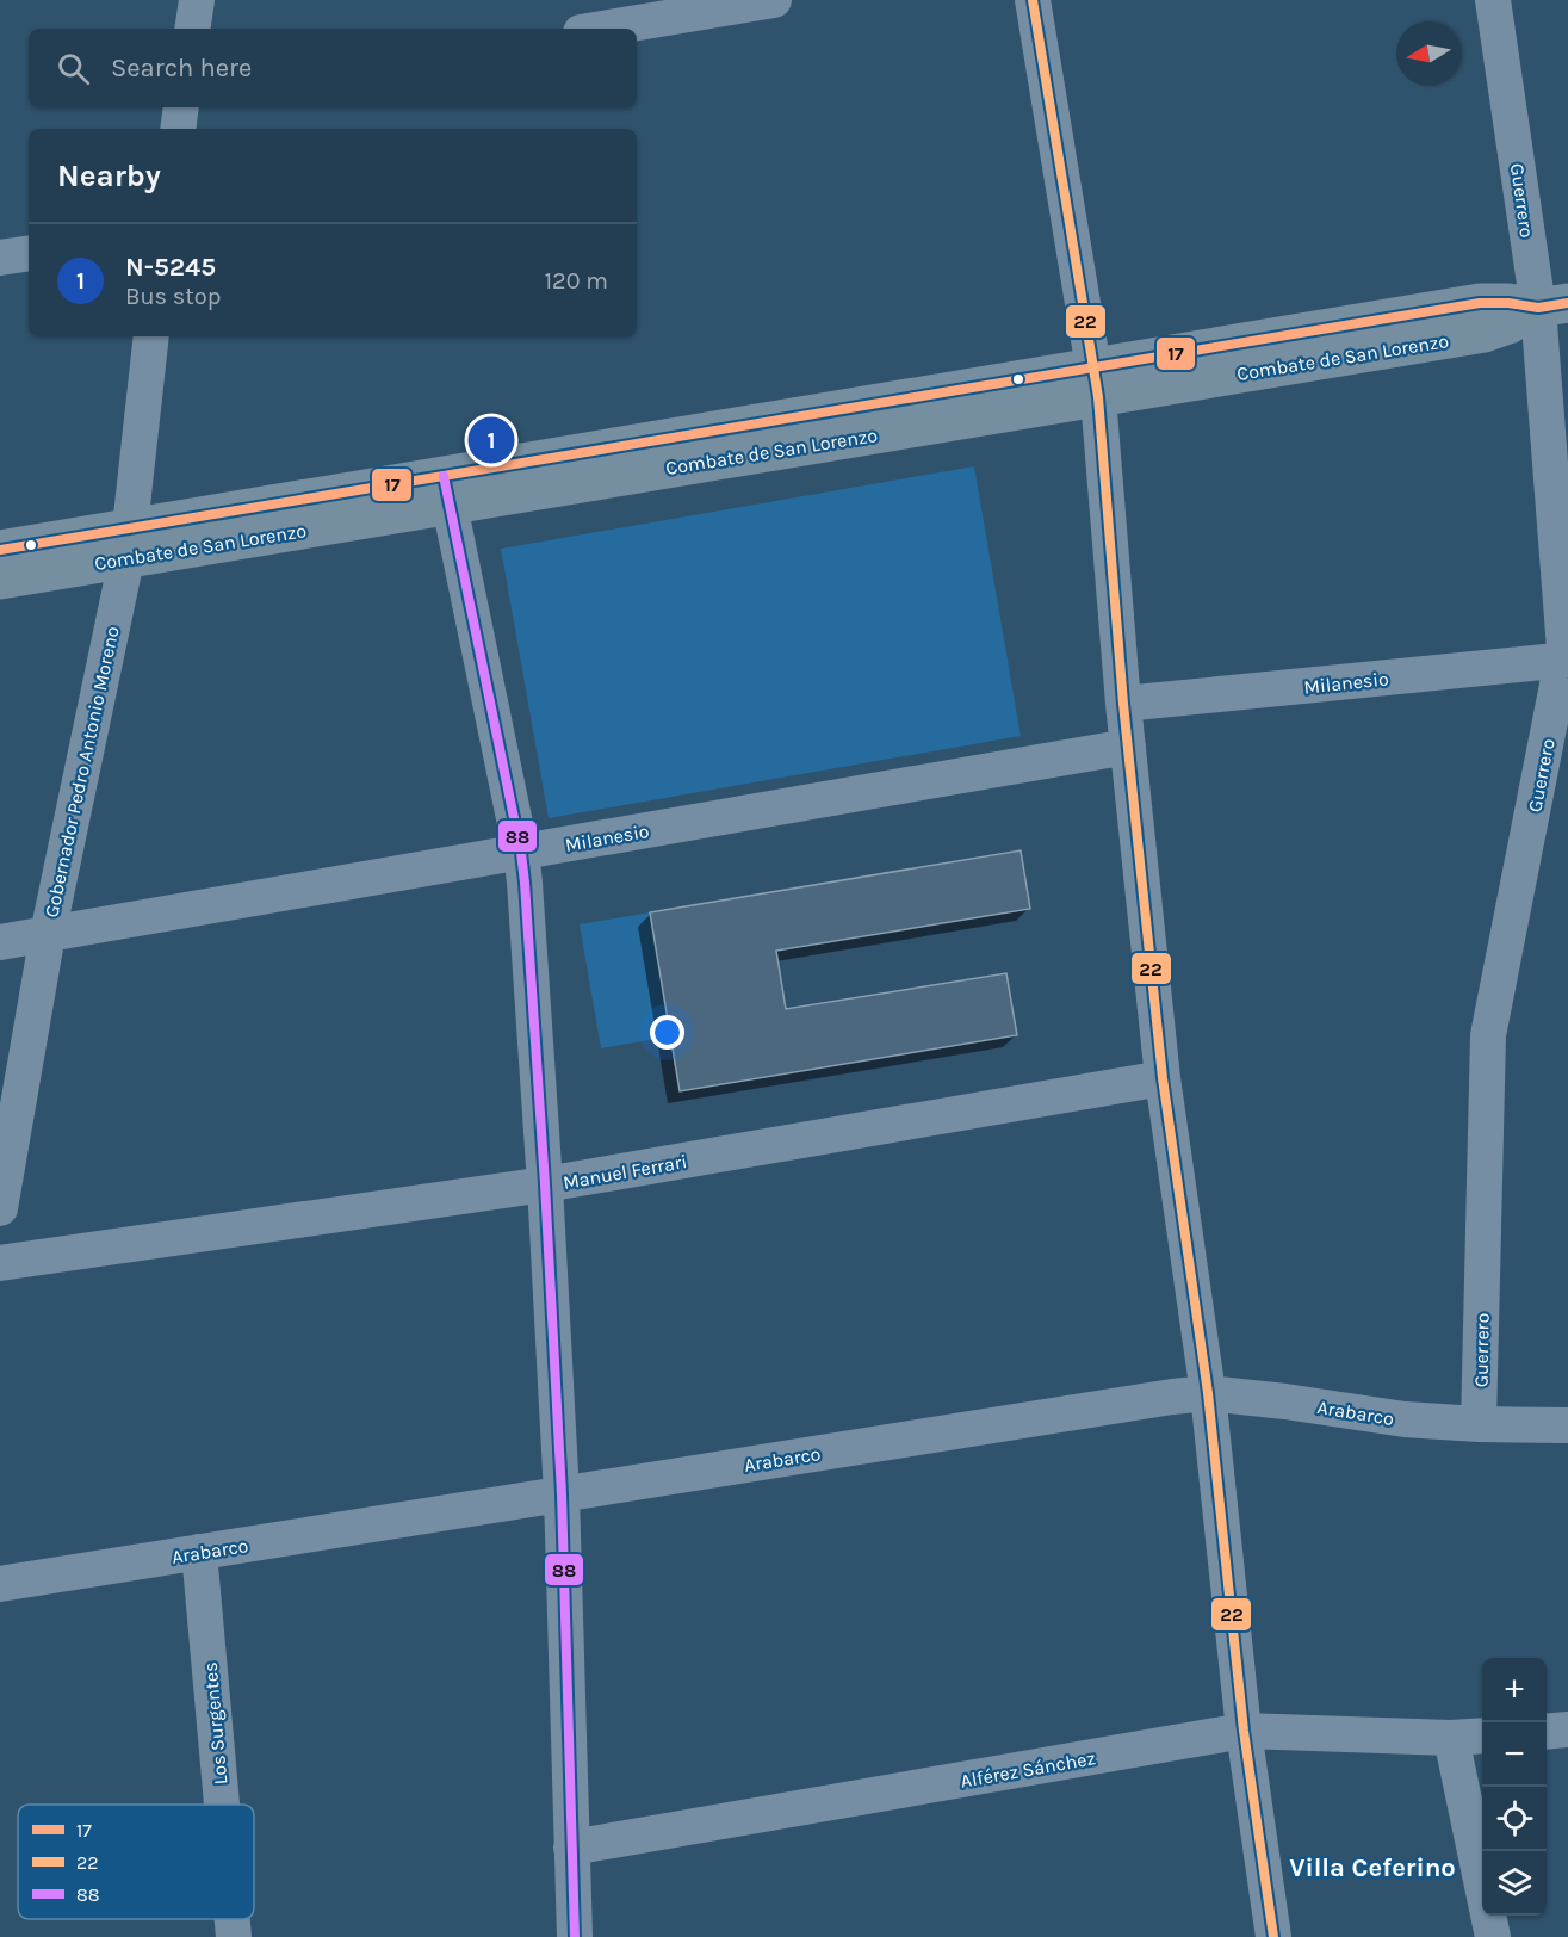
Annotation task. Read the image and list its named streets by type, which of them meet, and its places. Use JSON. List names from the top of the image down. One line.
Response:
{"streets":{"main road":["Combate de San Lorenzo"],"street":["Guerrero","Milanesio","Gobernador Pedro Antonio Moreno","Manuel Ferrari","Arabarco","Los Surgentes","Alférez Sánchez"]},"crossings":[["Guerrero","Combate de San Lorenzo"],["Guerrero","Milanesio"],["Guerrero","Arabarco"],["Combate de San Lorenzo","Gobernador Pedro Antonio Moreno"],["Milanesio","Gobernador Pedro Antonio Moreno"],["Arabarco","Los Surgentes"]],"districts":["Villa Ceferino"],"lines":["transit line 22","transit line 17","transit line 88"],"legend":["17","22","88"],"north":"left","page":{"search":"Search here","heading":"Nearby","list":[{"mark":"1","name":"N-5245","note":"Bus stop","value":"120 m"}],"pins":"1","map_buttons":["+","−"]}}
